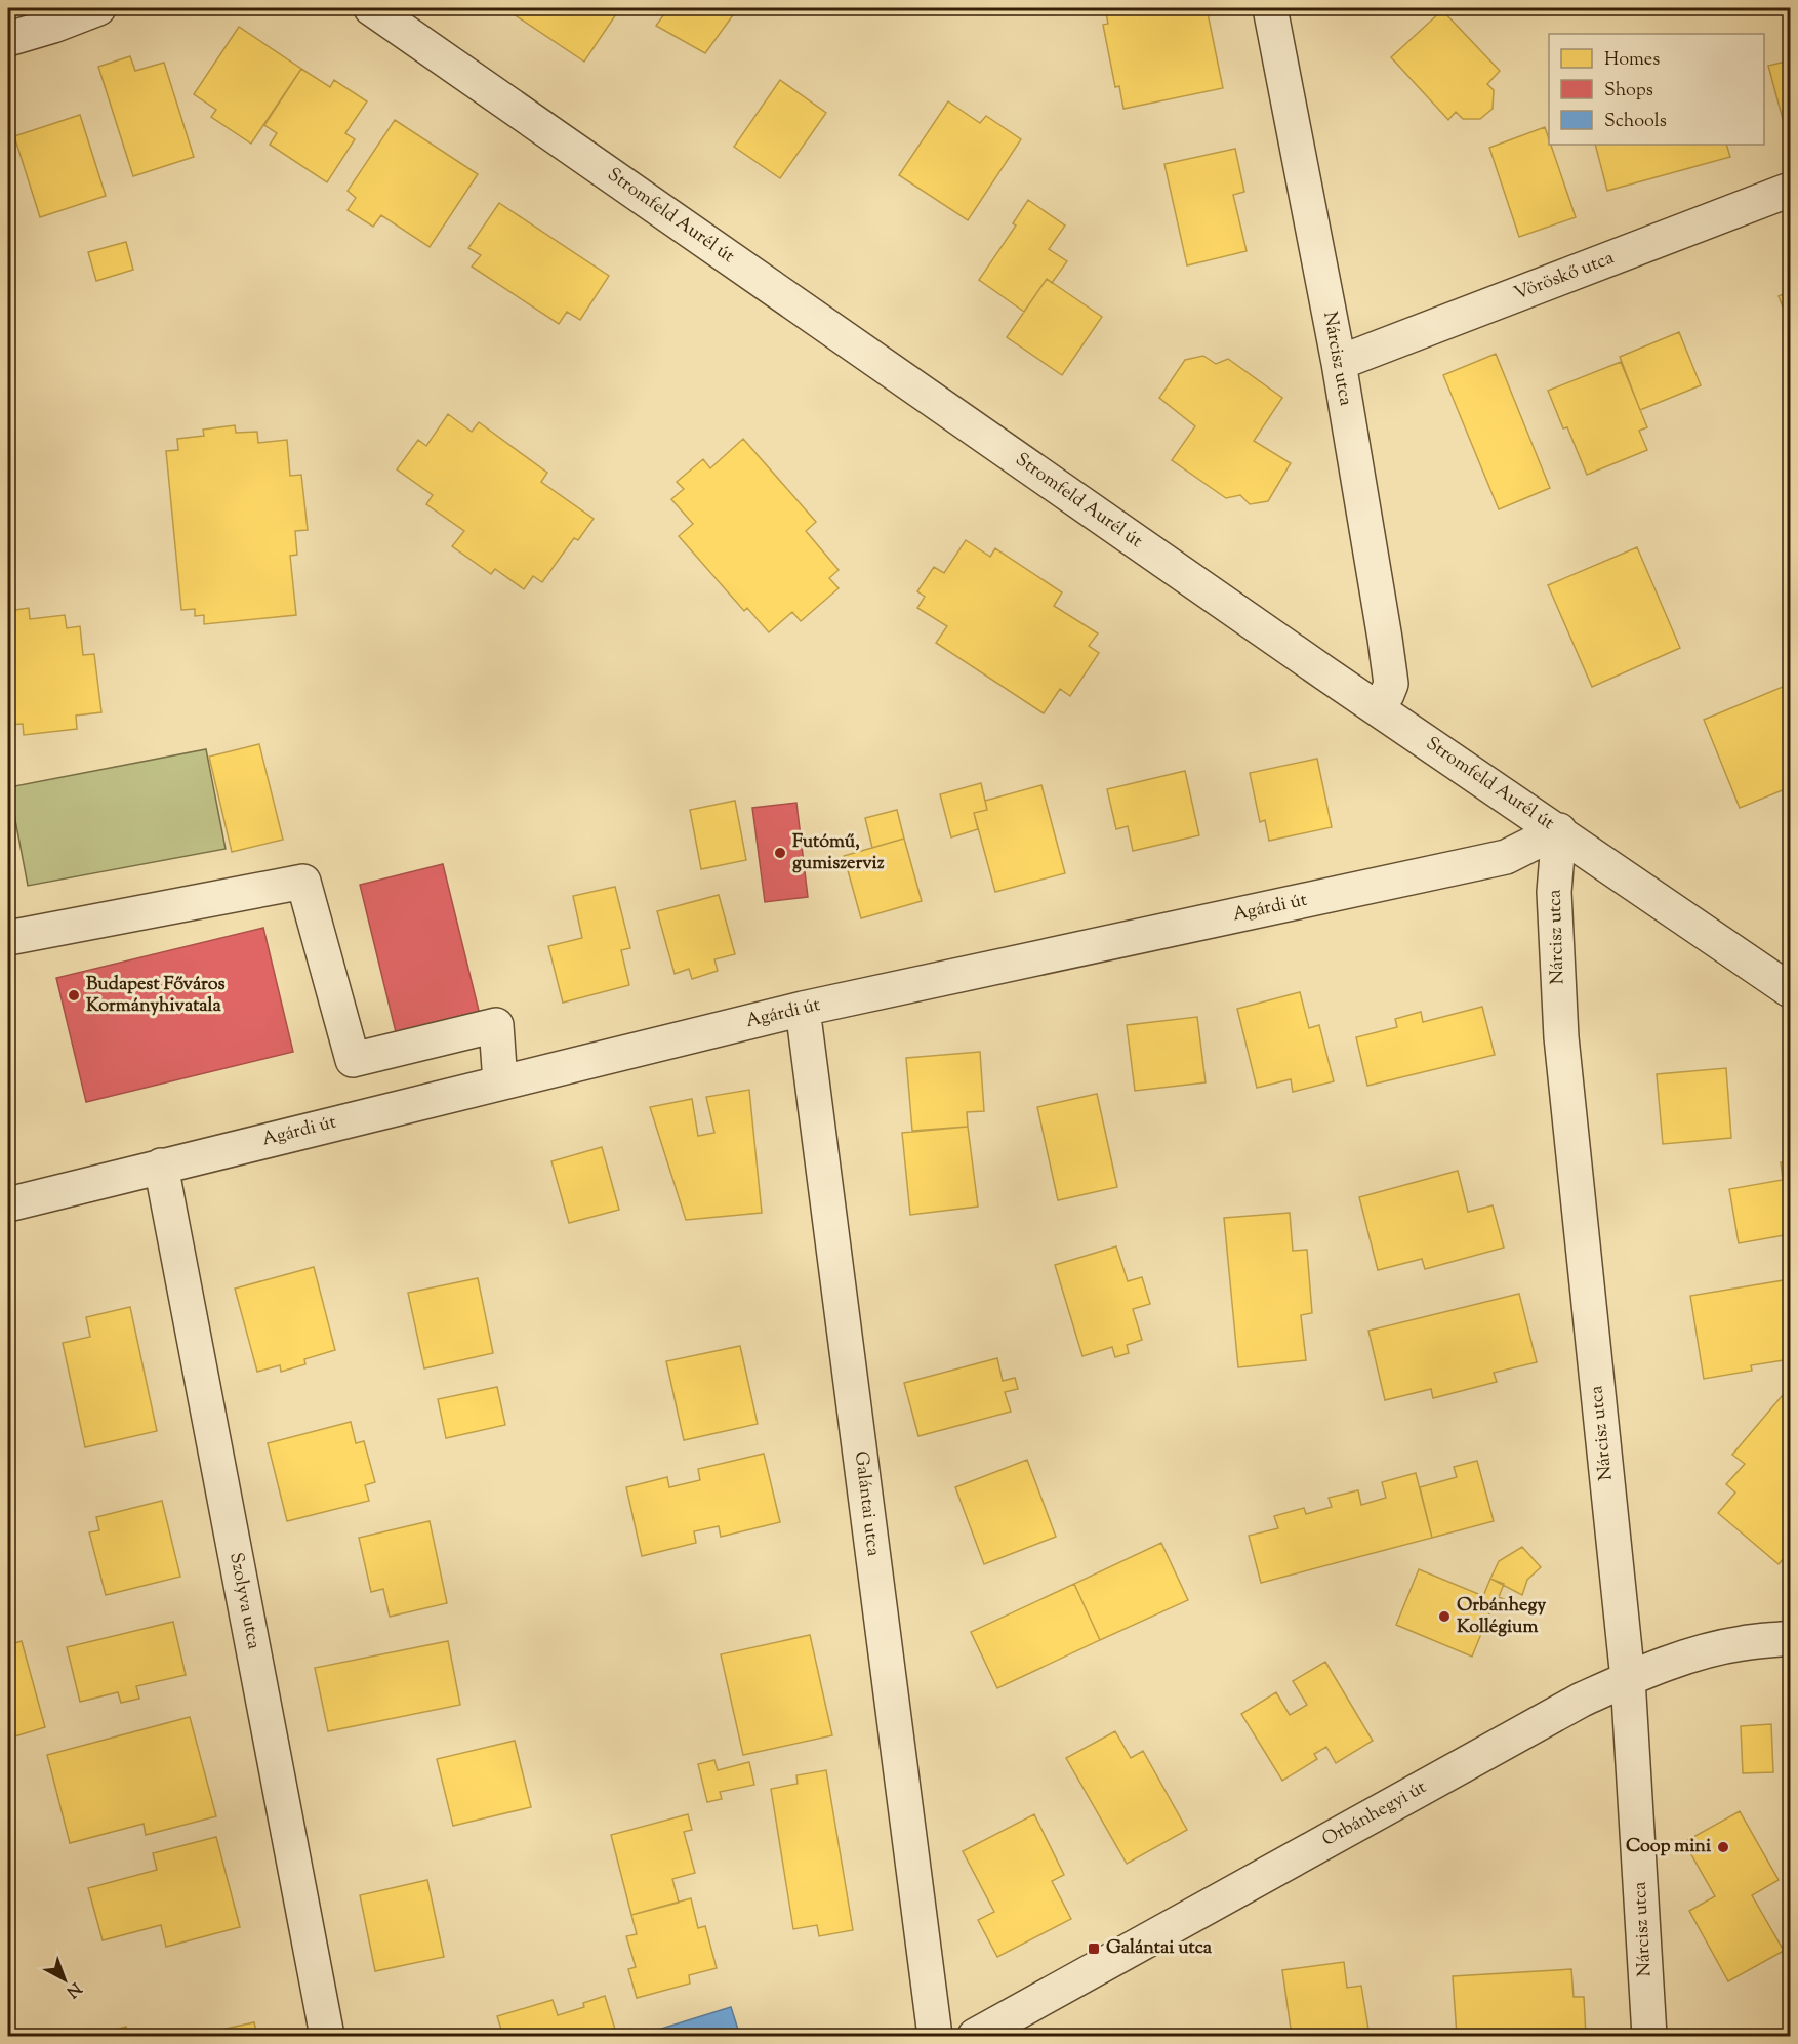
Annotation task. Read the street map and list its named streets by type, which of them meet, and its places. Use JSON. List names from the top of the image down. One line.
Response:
{"streets":{"street":["Stromfeld Aurél út","Vöröskő utca","Nárcisz utca","Agárdi út","Galántai utca","Szolyva utca","Orbánhegyi út"]},"crossings":[["Stromfeld Aurél út","Nárcisz utca"],["Stromfeld Aurél út","Agárdi út"],["Vöröskő utca","Nárcisz utca"],["Nárcisz utca","Agárdi út"],["Nárcisz utca","Orbánhegyi út"],["Agárdi út","Galántai utca"],["Agárdi út","Szolyva utca"]],"places":{"other":["Futómű, gumiszerviz","Budapest Főváros Kormányhivatala","Orbánhegy Kollégium","Coop mini"],"transit":["Galántai utca"]},"legend":["Homes","Shops","Schools"],"north":"bottom right"}
